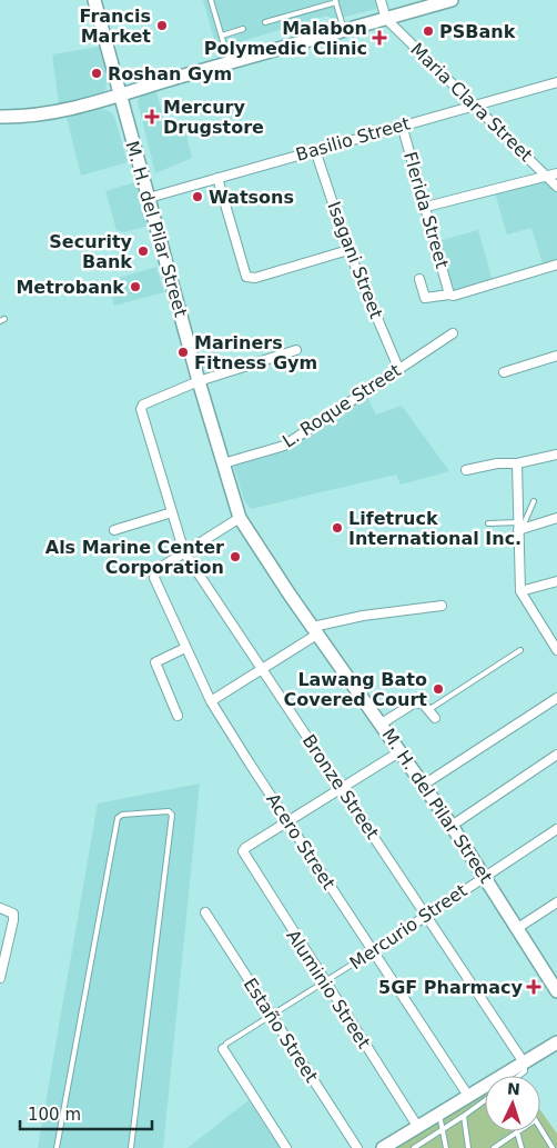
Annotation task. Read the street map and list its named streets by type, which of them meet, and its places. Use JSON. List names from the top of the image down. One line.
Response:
{"streets":{"main road":["M. H. del Pilar Street"],"street":["Maria Clara Street","Basilio Street","Flerida Street","Isagani Street","L. Roque Street","Bronze Street","Acero Street","Mercurio Street","Aluminio Street","Estaño Street"]},"crossings":[["Maria Clara Street","Basilio Street"],["Basilio Street","Flerida Street"],["Basilio Street","M. H. del Pilar Street"],["Basilio Street","Isagani Street"],["M. H. del Pilar Street","L. Roque Street"],["M. H. del Pilar Street","Bronze Street"],["M. H. del Pilar Street","Mercurio Street"],["Isagani Street","L. Roque Street"],["Bronze Street","Acero Street"],["Bronze Street","Mercurio Street"],["Acero Street","Mercurio Street"],["Acero Street","Aluminio Street"],["Mercurio Street","Aluminio Street"],["Mercurio Street","Estaño Street"]],"places":{"other":["Francis Market","PSBank","Roshan Gym","Watsons","Security Bank","Metrobank","Mariners Fitness Gym","Lifetruck International Inc.","Als Marine Center Corporation","Lawang Bato Covered Court"],"health":["Malabon Polymedic Clinic","Mercury Drugstore","5GF Pharmacy"]},"scale_bar":"100 m","north":"top"}
